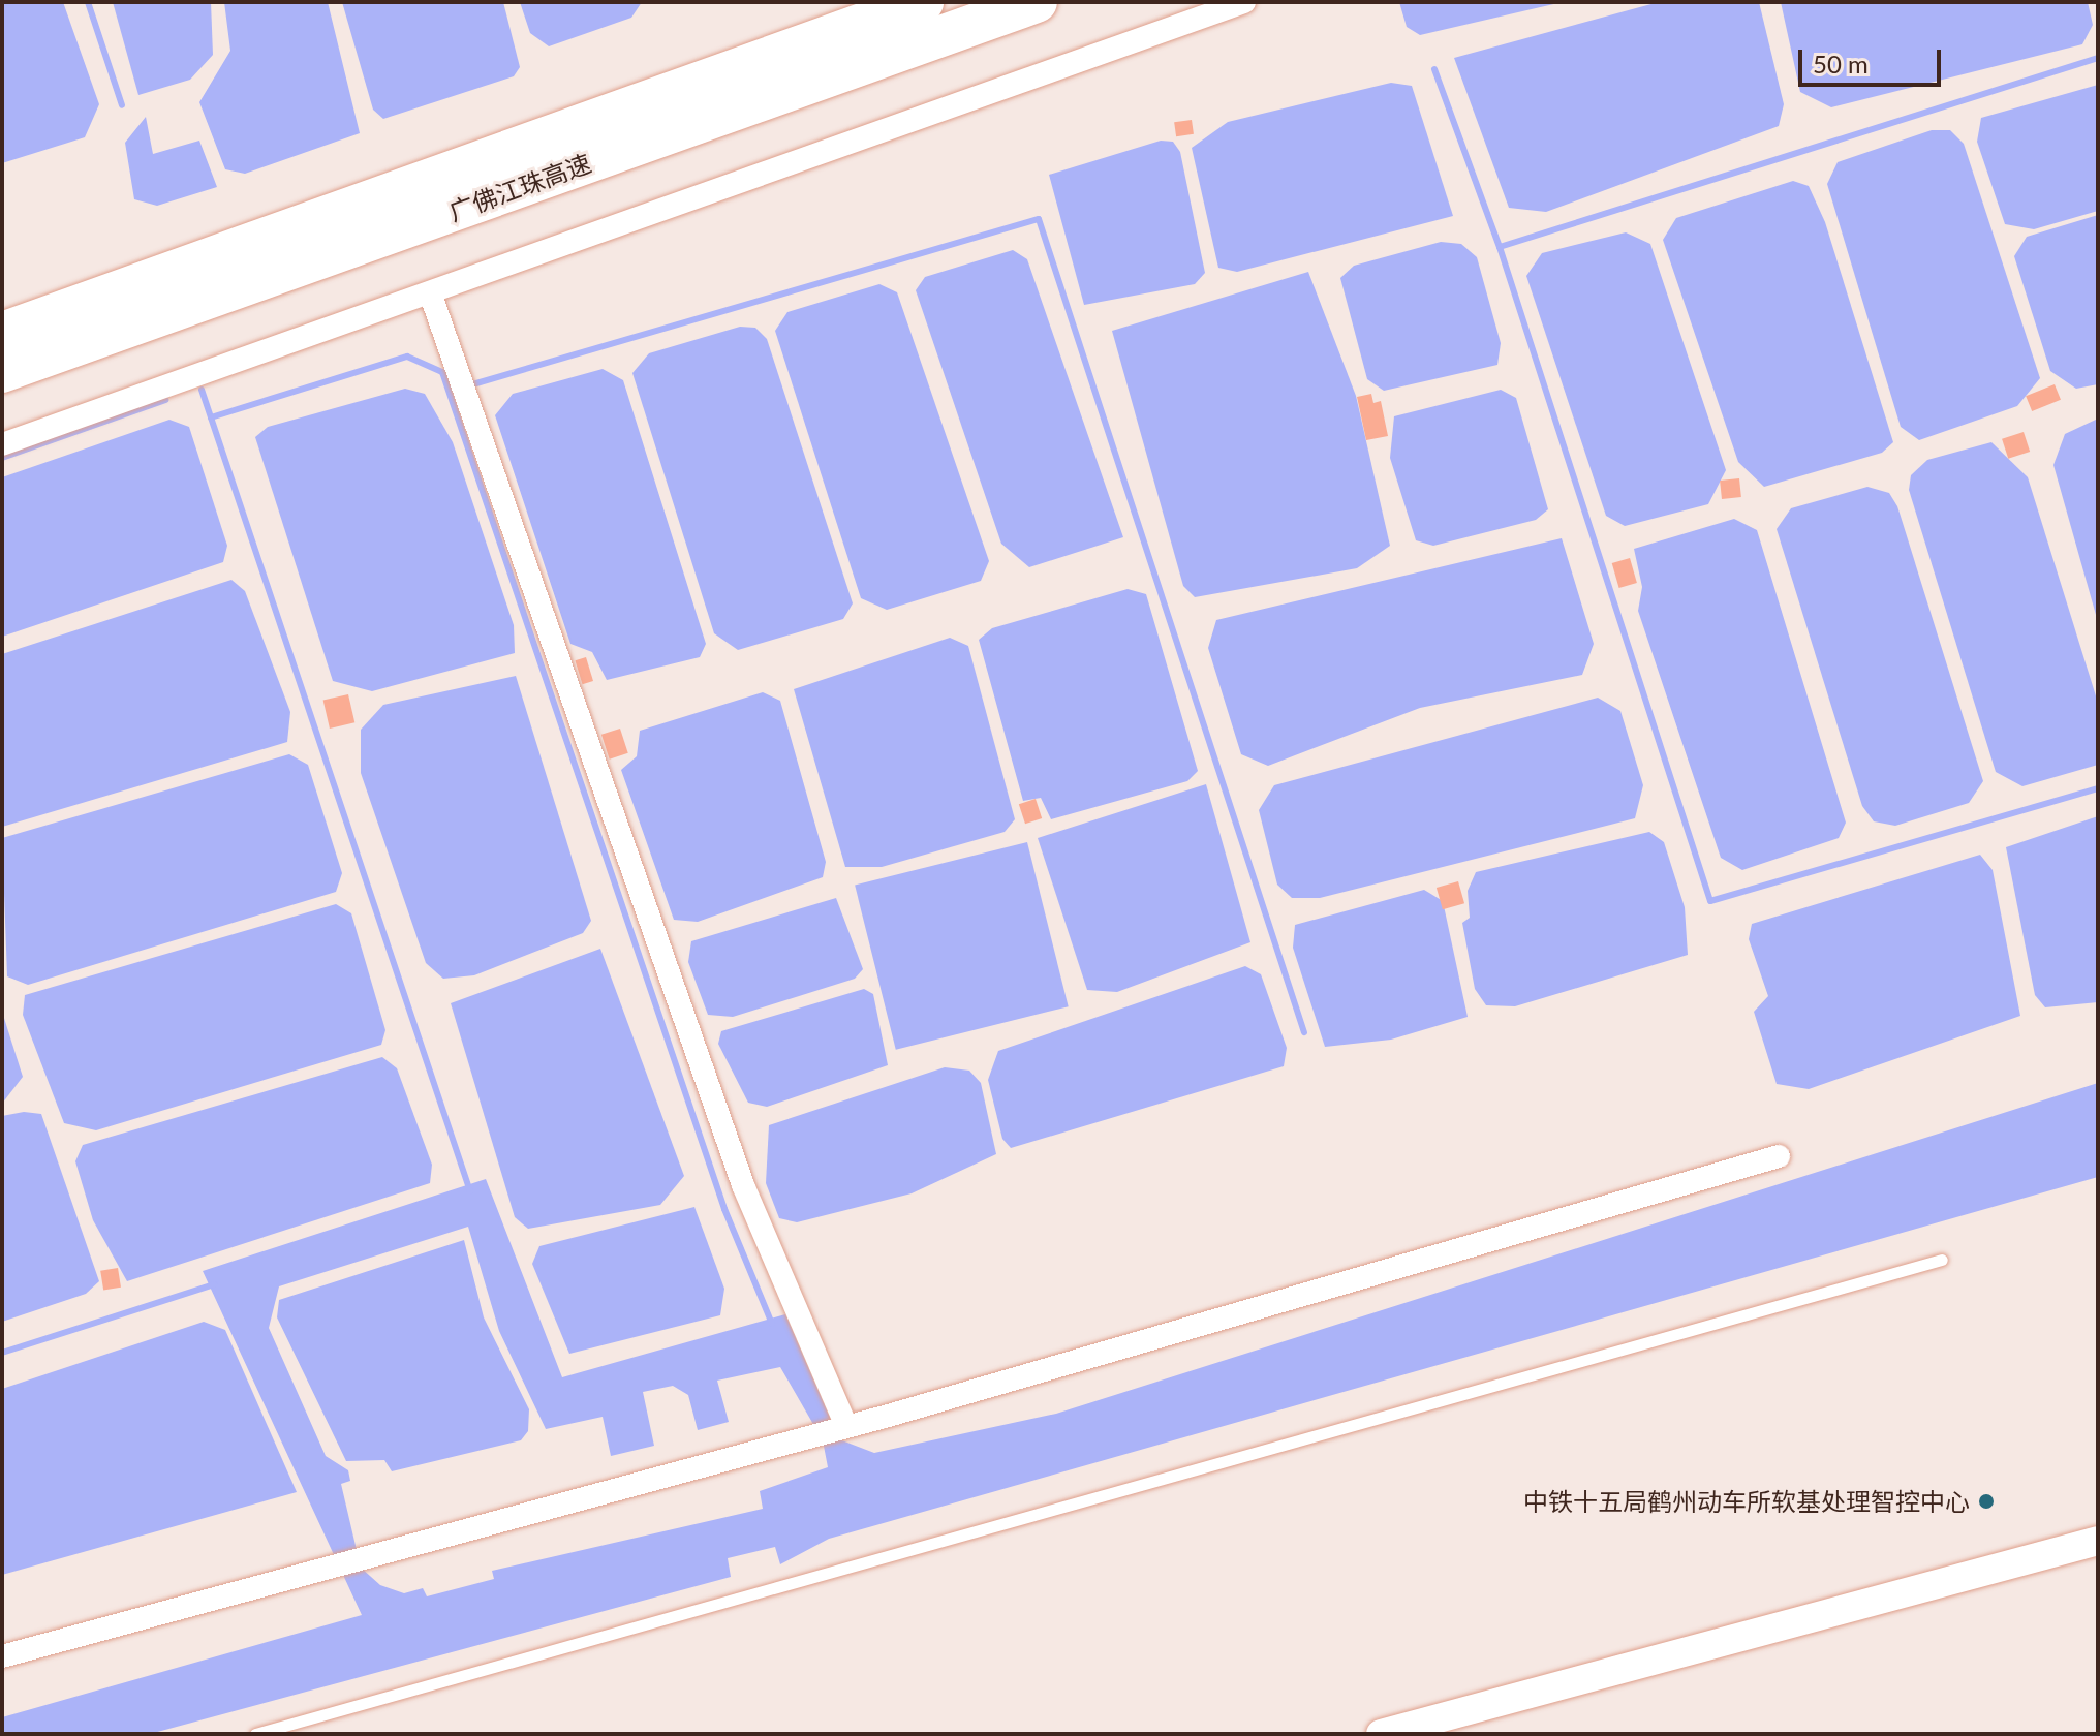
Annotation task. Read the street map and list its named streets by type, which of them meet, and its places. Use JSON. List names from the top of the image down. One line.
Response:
{"streets":{"highway":["广佛江珠高速"]},"places":["中铁十五局鹤州动车所软基处理智控中心"],"scale_bar":"50 m"}
